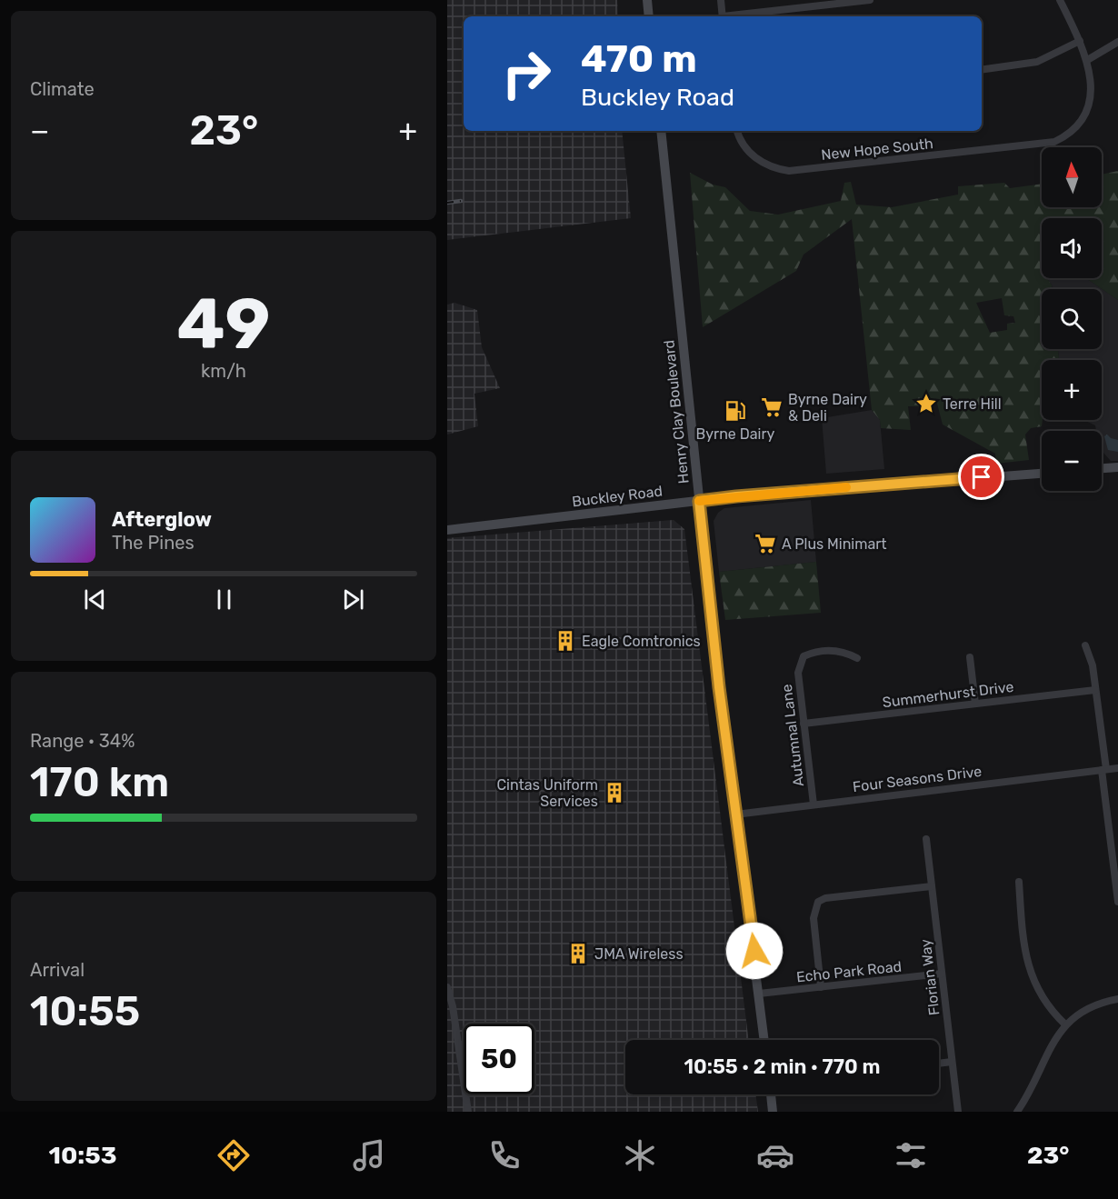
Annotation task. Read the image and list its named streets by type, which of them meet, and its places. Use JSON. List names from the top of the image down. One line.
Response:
{"streets":{"main road":["Henry Clay Boulevard","Buckley Road"],"street":["New Hope South","Summerhurst Drive","Autumnal Lane","Four Seasons Drive","Echo Park Road","Florian Way"]},"crossings":[["Henry Clay Boulevard","Buckley Road"],["Henry Clay Boulevard","Four Seasons Drive"],["Henry Clay Boulevard","Echo Park Road"],["Summerhurst Drive","Autumnal Lane"],["Autumnal Lane","Four Seasons Drive"],["Echo Park Road","Florian Way"]],"places":{"place":["Terre Hill"],"supermarket":["Byrne Dairy & Deli","A Plus Minimart"],"fuel station":["Byrne Dairy"],"building":["Eagle Comtronics","Cintas Uniform Services","JMA Wireless"]},"north":"top","page":{"tile":["Climate",["49","km/h"],["Range · 34%","170 km"],["Arrival","10:55"]],"turn":["470 m","Buckley Road"],"heat":["−","23°","+"],"map_buttons":["+","−"],"song":["Afterglow","The Pines"],"limit":"50","trip":"10:55 · 2 min · 770 m","tabs":["10:53","23°"]}}
